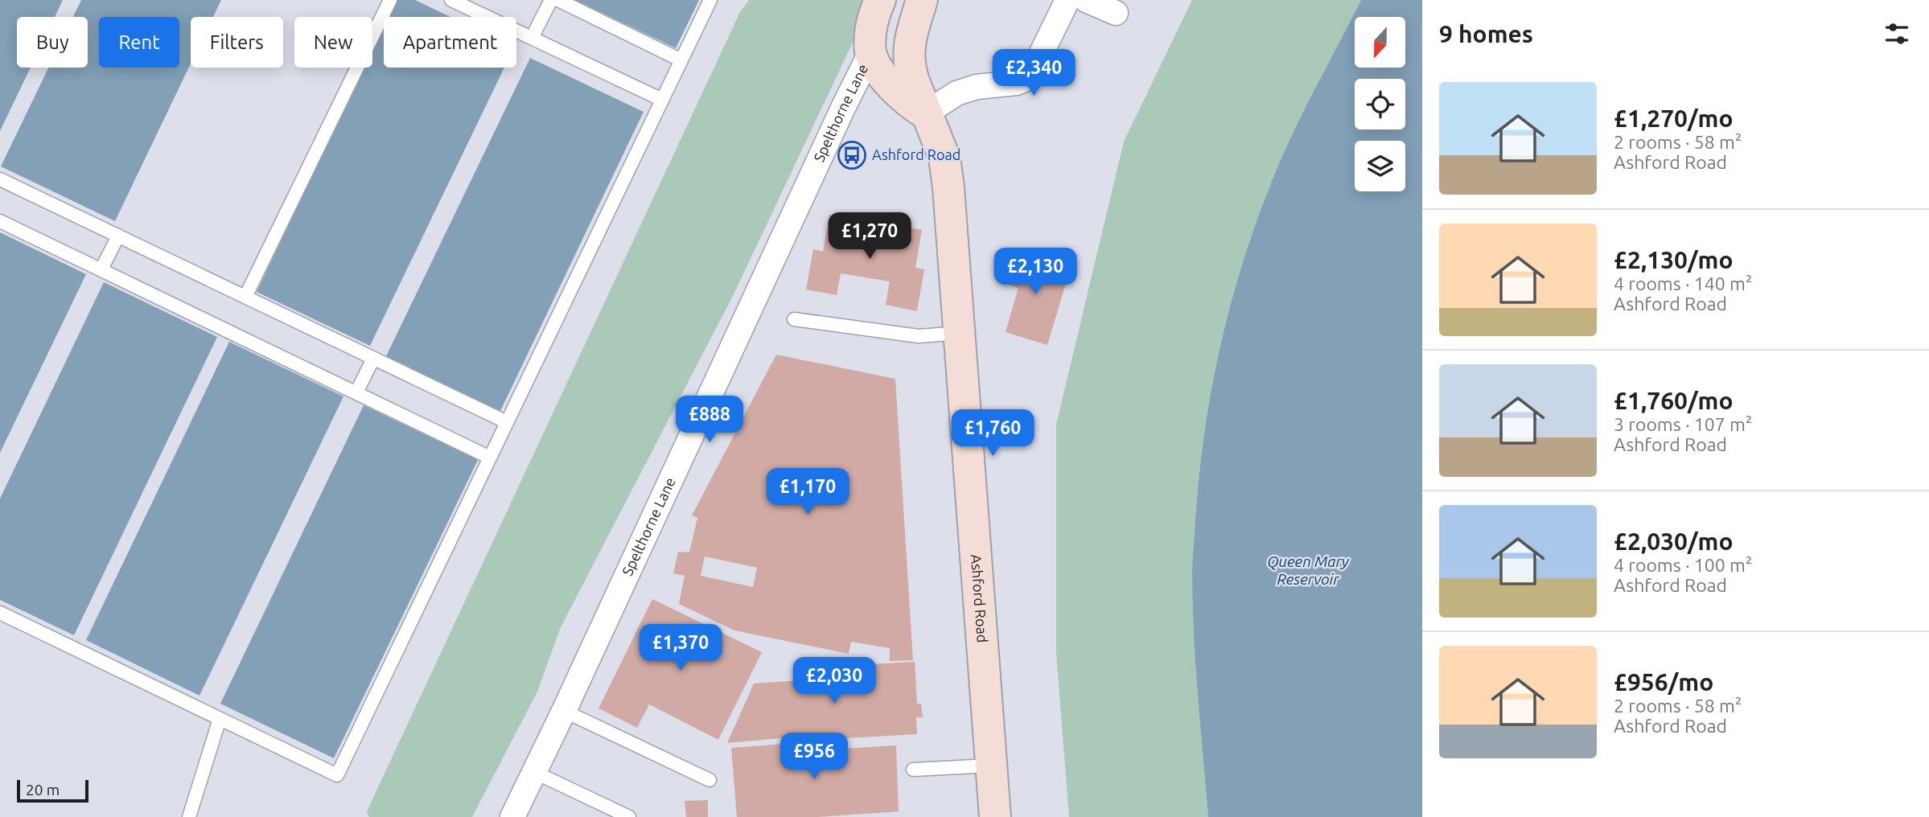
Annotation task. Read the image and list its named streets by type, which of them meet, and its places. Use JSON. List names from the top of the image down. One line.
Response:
{"streets":{"street":["Spelthorne Lane","Ashford Road"]},"water":["Queen Mary Reservoir"],"places":{"bus stop":["Ashford Road"]},"scale_bar":"20 m","north":"bottom","page":{"heading":"9 homes","chip":["Buy","Rent","Filters","New","Apartment"],"price":["£2,340","£1,270","£2,130","£888","£1,760","£1,170","£1,370","£2,030","£956"],"list":[{"name":"£1,270/mo","note":"2 rooms · 58 m² · Ashford Road"},{"name":"£2,130/mo","note":"4 rooms · 140 m² · Ashford Road"},{"name":"£1,760/mo","note":"3 rooms · 107 m² · Ashford Road"},{"name":"£2,030/mo","note":"4 rooms · 100 m² · Ashford Road"},{"name":"£956/mo","note":"2 rooms · 58 m² · Ashford Road"}],"scale":"20 m"}}
